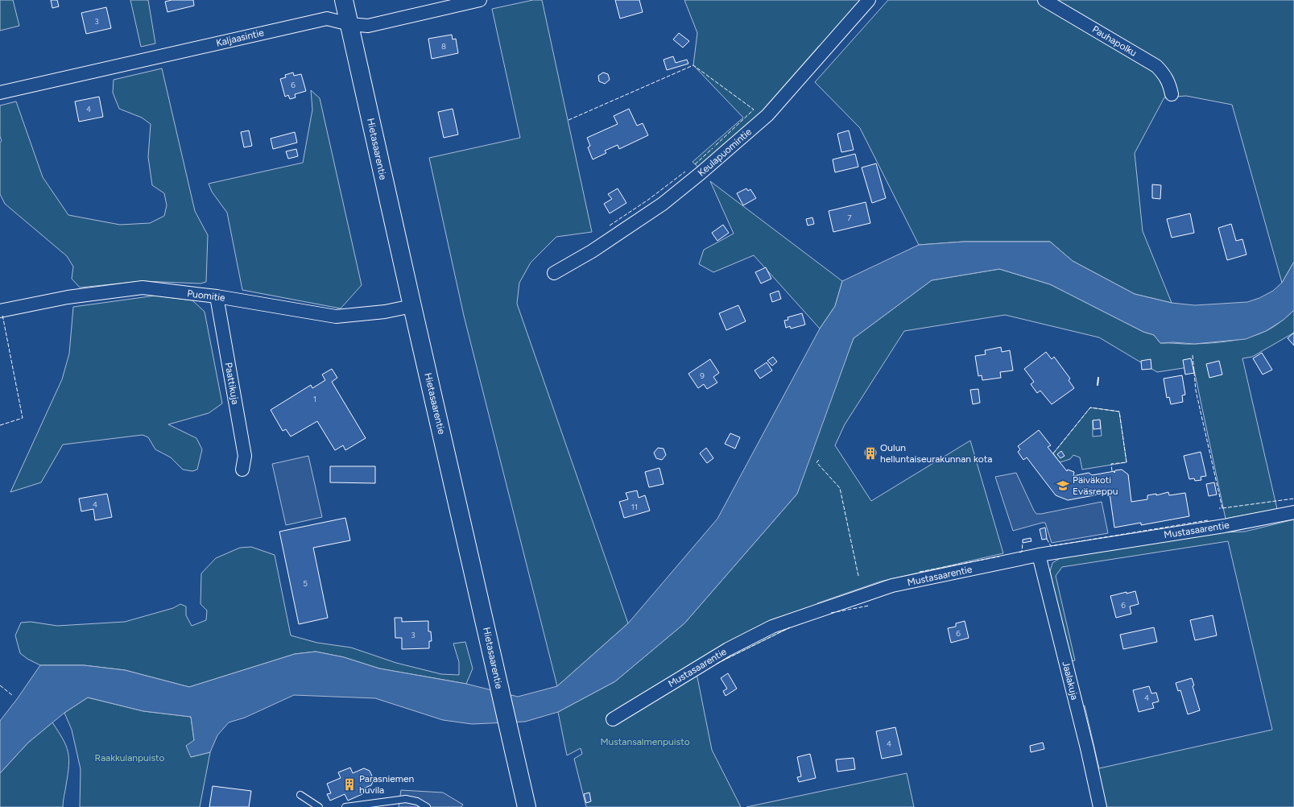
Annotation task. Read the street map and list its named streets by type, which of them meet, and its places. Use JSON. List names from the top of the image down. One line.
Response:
{"streets":{"street":["Kaljaasintie","Pauhapolku","Hietasaarentie","Keulapuomintie","Puomitie","Paattikuja","Mustasaarentie","Jaalakuja"]},"crossings":[["Kaljaasintie","Hietasaarentie"],["Hietasaarentie","Puomitie"],["Puomitie","Paattikuja"],["Mustasaarentie","Jaalakuja"]],"parks":["Mustansalmenpuisto","Raakkulanpuisto"],"places":{"building":["Oulun helluntaiseurakunnan kota","Parasniemen huvila"],"school or university":["Päiväkoti Eväsreppu"]},"house_numbers":["3","8","6","4","7","9","1","4","11","5","6","6","3","4","4"]}
